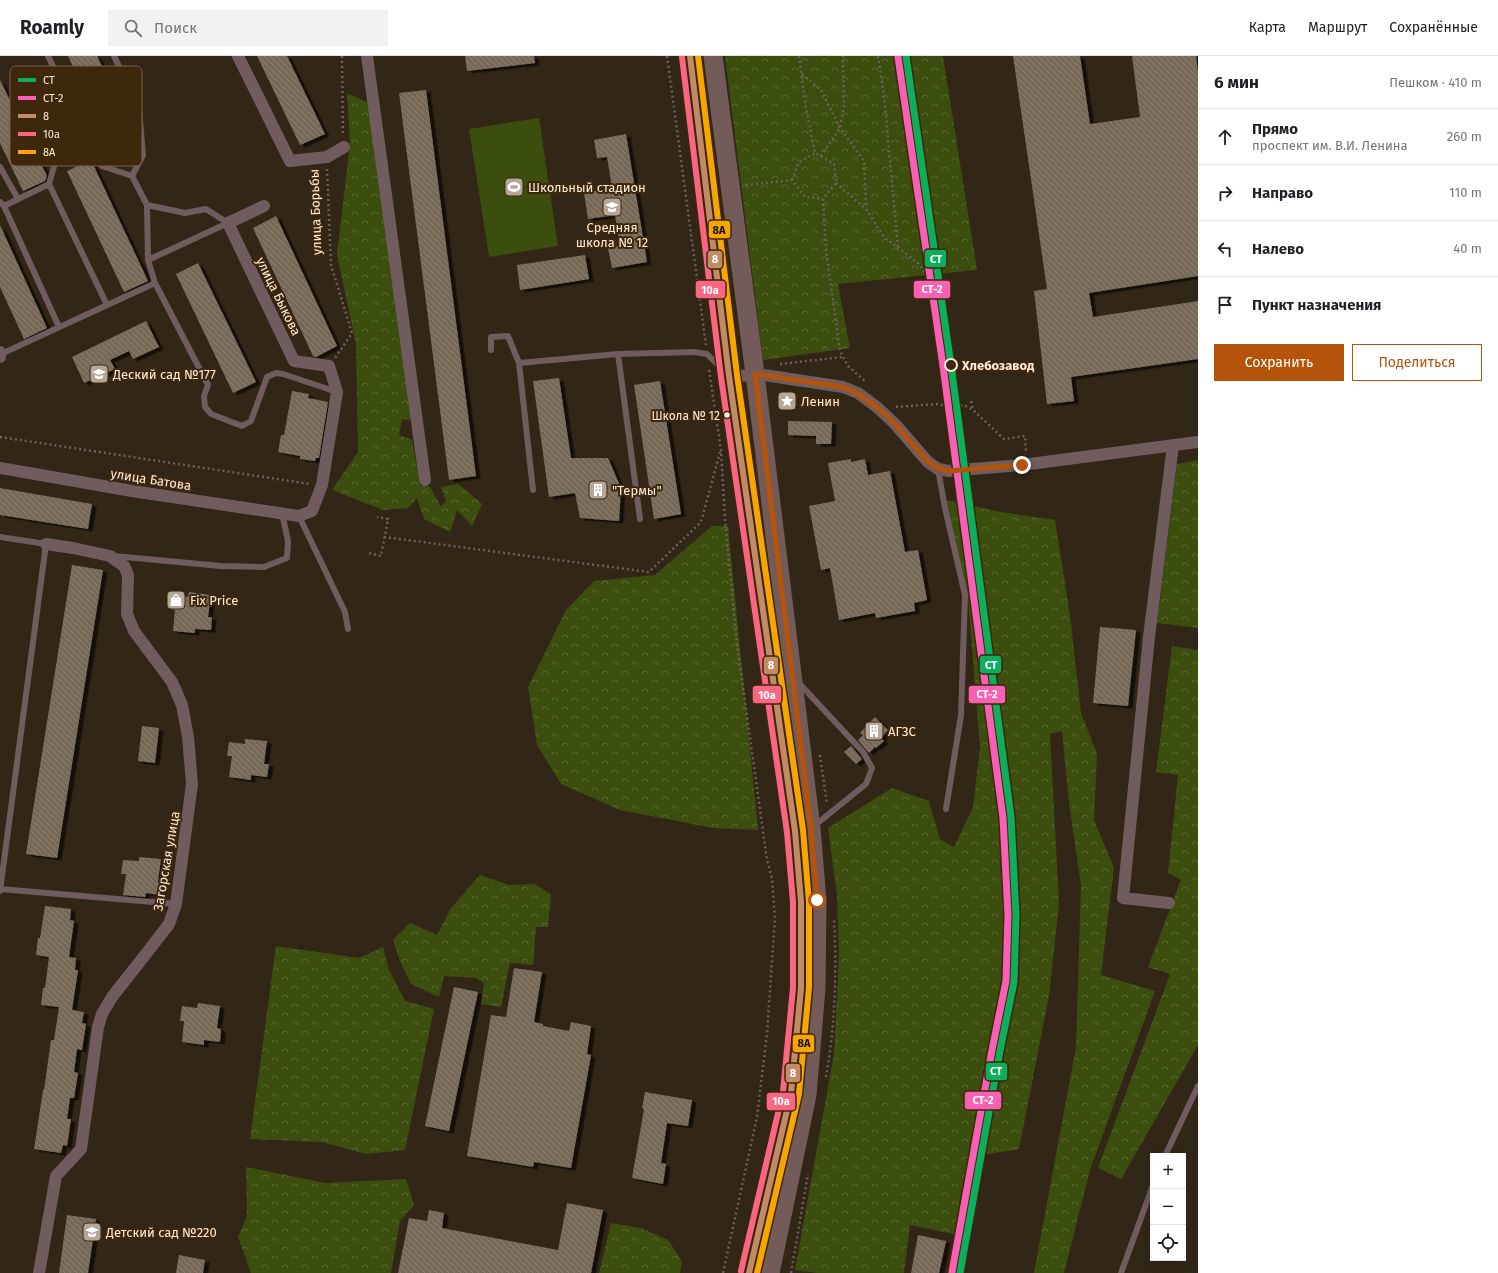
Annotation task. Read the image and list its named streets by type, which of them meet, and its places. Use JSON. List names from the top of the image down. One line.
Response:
{"streets":{"street":["улица Борьбы","улица Быкова","улица Батова","Загорская улица"]},"crossings":[["улица Борьбы","улица Быкова"]],"places":{"sports":["Школьный стадион"],"school or university":["Средняя школа № 12","Деский сад №177","Детский сад №220"],"other":["Хлебозавод","Школа № 12"],"place":["Ленин"],"building":["\"Термы\"","АГЗС"],"shop":["Fix Price"]},"lines":["transit line СТ","transit line 8","transit line 8А","transit line СТ-2","transit line 10а"],"legend":["СТ","СТ-2","8","10а","8А"],"page":{"header":"Roamly","search":"Поиск","nav":["Карта","Маршрут","Сохранённые"],"heading":["6 мин","Пешком · 410 m"],"list":[["Прямо","проспект им. В.И. Ленина","260 m"],["Направо","110 m"],["Налево","40 m"],"Пункт назначения"],"buttons":["Сохранить","Поделиться"],"map_buttons":["+","−"]}}
